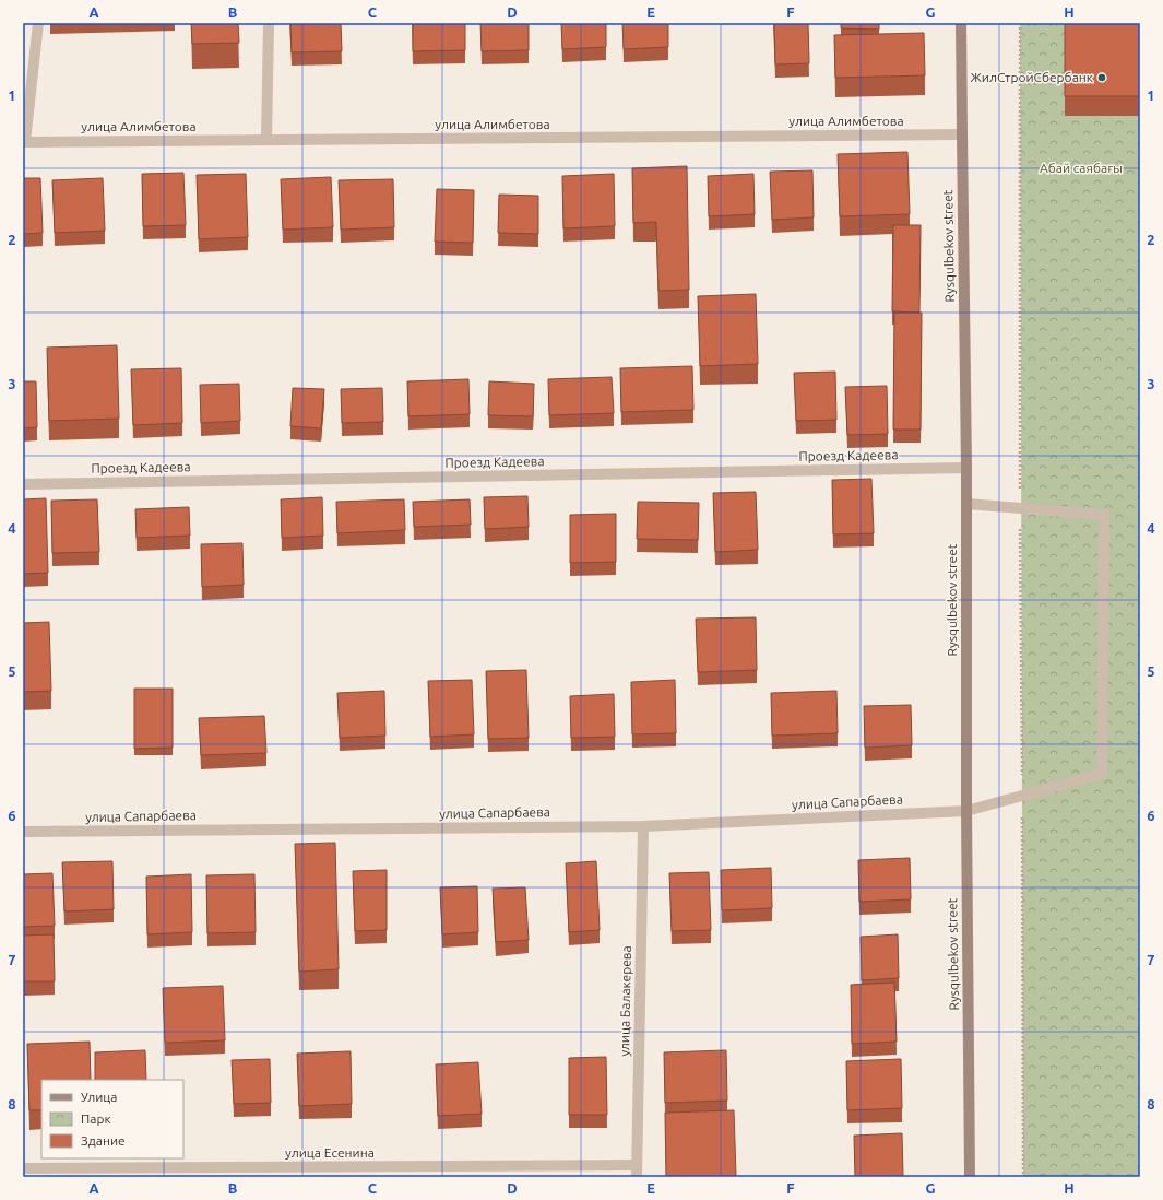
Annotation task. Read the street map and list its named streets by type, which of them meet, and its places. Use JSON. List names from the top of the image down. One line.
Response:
{"streets":{"street":["улица Алимбетова","Rysqulbekov street","Проезд Кадеева","улица Сапарбаева","улица Балакерева","улица Есенина"]},"crossings":[["улица Алимбетова","Rysqulbekov street"],["Rysqulbekov street","Проезд Кадеева"],["Rysqulbekov street","улица Сапарбаева"],["улица Сапарбаева","улица Балакерева"],["улица Балакерева","улица Есенина"]],"parks":["Абай саябағы"],"places":["ЖилСтройСбербанк"],"legend":["Улица","Парк","Здание"],"grid":{"columns":["A","B","C","D","E","F","G","H"],"rows":["1","2","3","4","5","6","7","8"]}}
